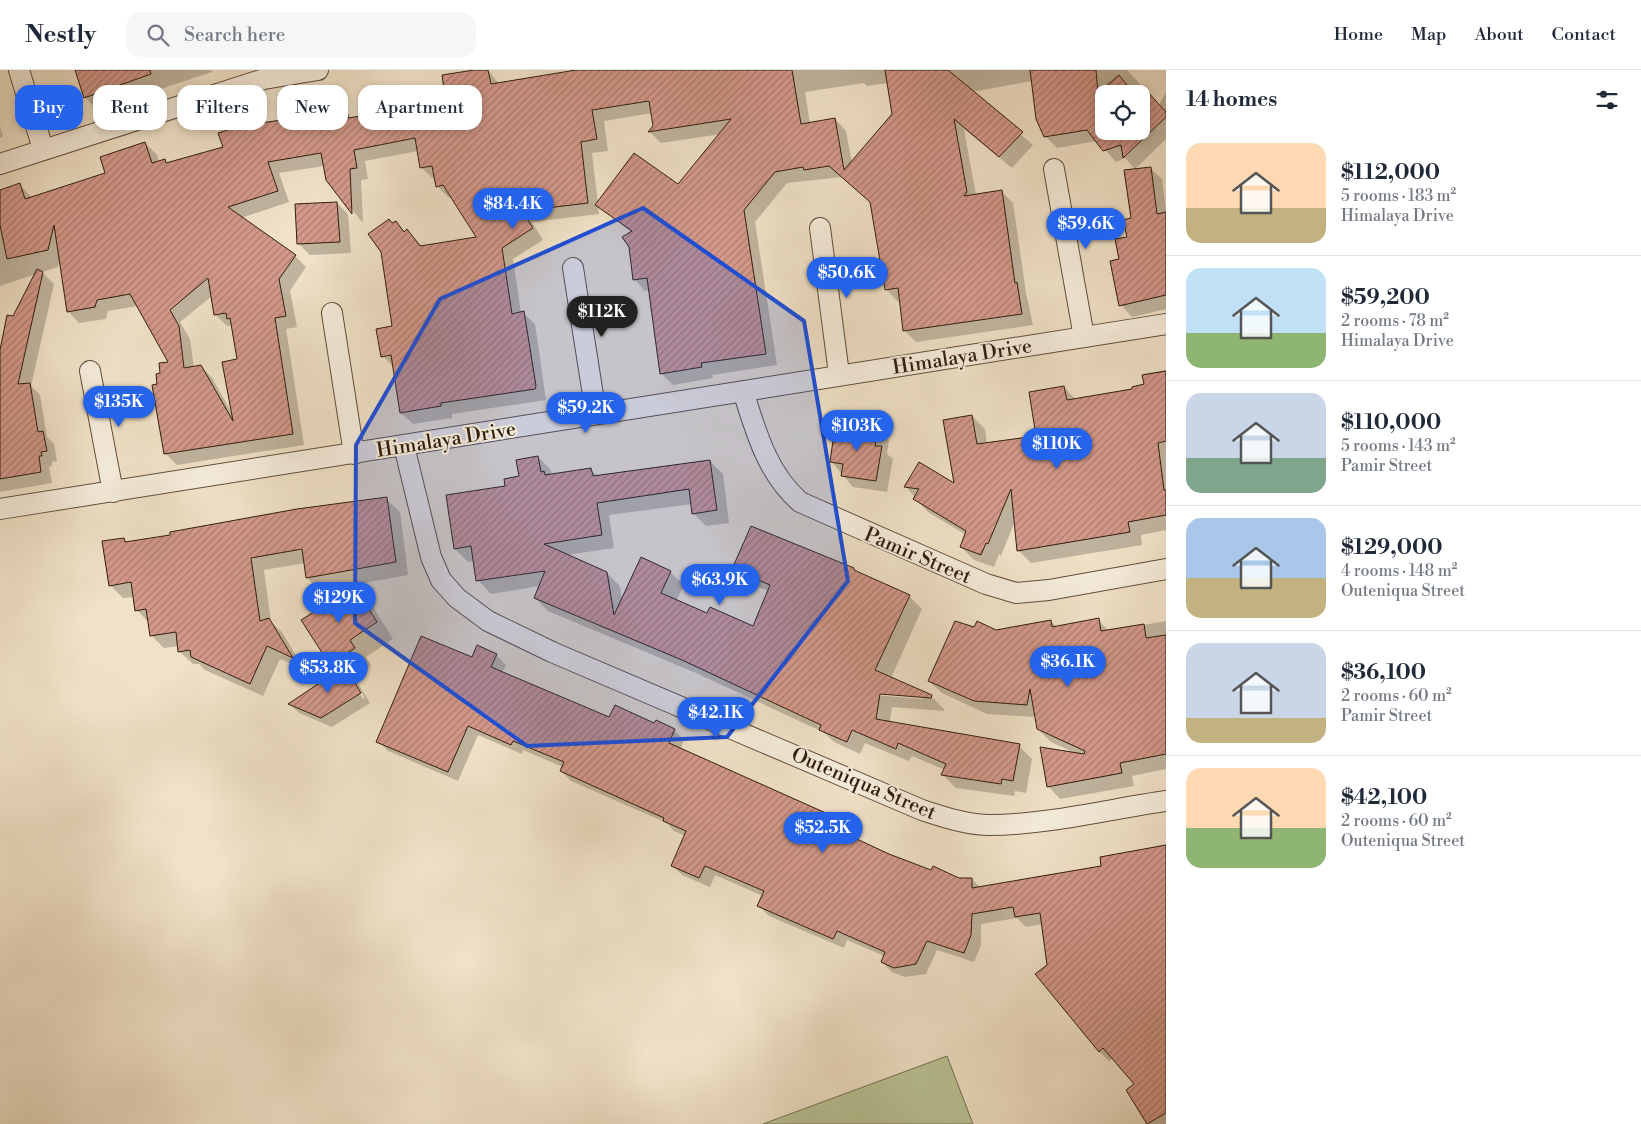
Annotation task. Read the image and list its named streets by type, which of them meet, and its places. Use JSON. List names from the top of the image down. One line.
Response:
{"streets":{"street":["Himalaya Drive","Pamir Street","Outeniqua Street"]},"crossings":[["Himalaya Drive","Pamir Street"],["Himalaya Drive","Outeniqua Street"]],"page":{"header":"Nestly","search":"Search here","nav":["Home","Map","About","Contact"],"heading":"14 homes","chip":["Buy","Rent","Filters","New","Apartment"],"list":[{"name":"$112,000","note":"5 rooms · 183 m² · Himalaya Drive"},{"name":"$59,200","note":"2 rooms · 78 m² · Himalaya Drive"},{"name":"$110,000","note":"5 rooms · 143 m² · Pamir Street"},{"name":"$129,000","note":"4 rooms · 148 m² · Outeniqua Street"},{"name":"$36,100","note":"2 rooms · 60 m² · Pamir Street"},{"name":"$42,100","note":"2 rooms · 60 m² · Outeniqua Street"}],"price":["$84.4K","$59.6K","$50.6K","$112K","$135K","$59.2K","$103K","$110K","$63.9K","$129K","$36.1K","$53.8K","$42.1K","$52.5K"]}}
